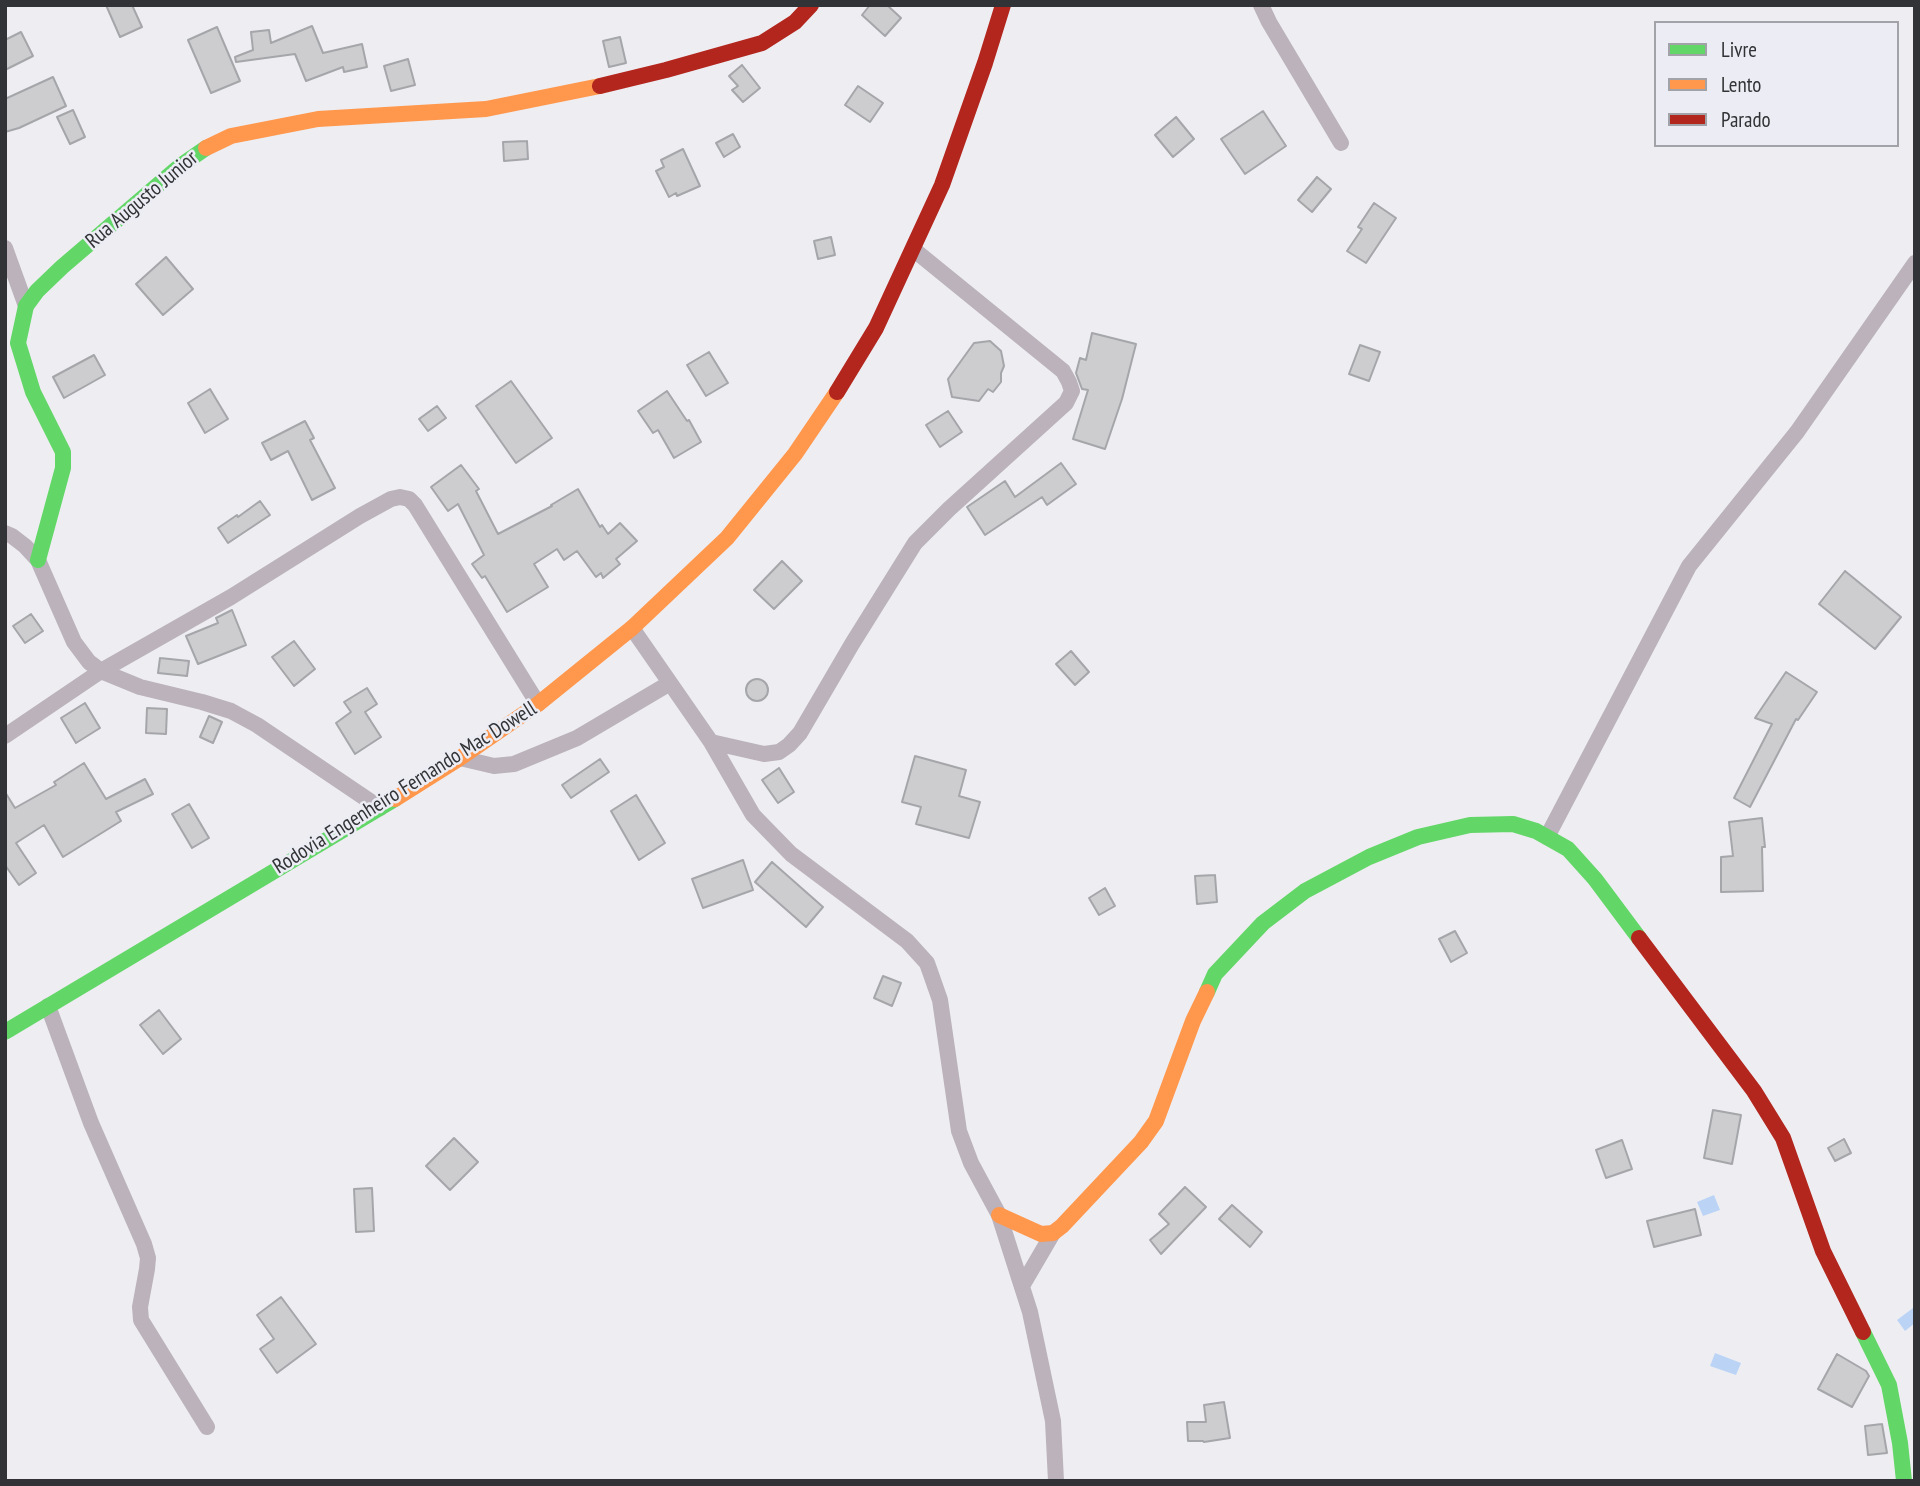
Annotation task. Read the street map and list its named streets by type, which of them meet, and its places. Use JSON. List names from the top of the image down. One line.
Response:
{"streets":{"street":["Rua Augusto Junior","Rodovia Engenheiro Fernando Mac Dowell"]},"legend":["Livre","Lento","Parado"]}
